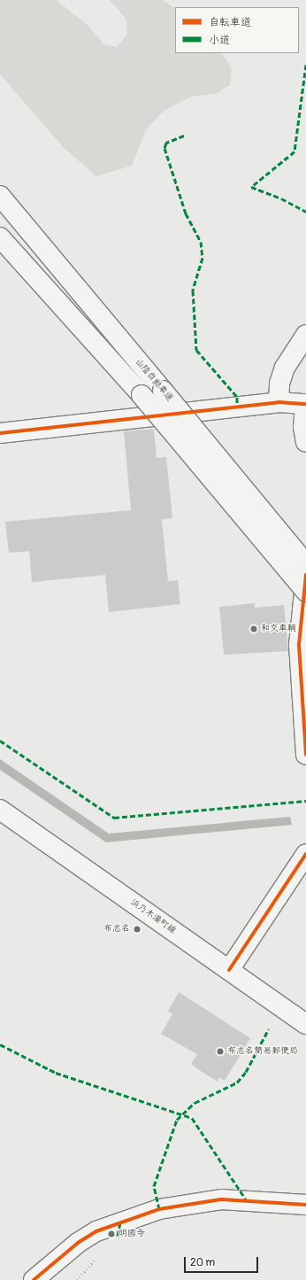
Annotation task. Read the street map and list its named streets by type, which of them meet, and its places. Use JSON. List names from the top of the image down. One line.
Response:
{"streets":{"main road":["山陰自動車道","浜乃木湯町線"]},"places":["和交車輌","布志名","布志名簡易郵便局","明國寺"],"legend":["自転車道","小道"],"scale_bar":"20 m"}
